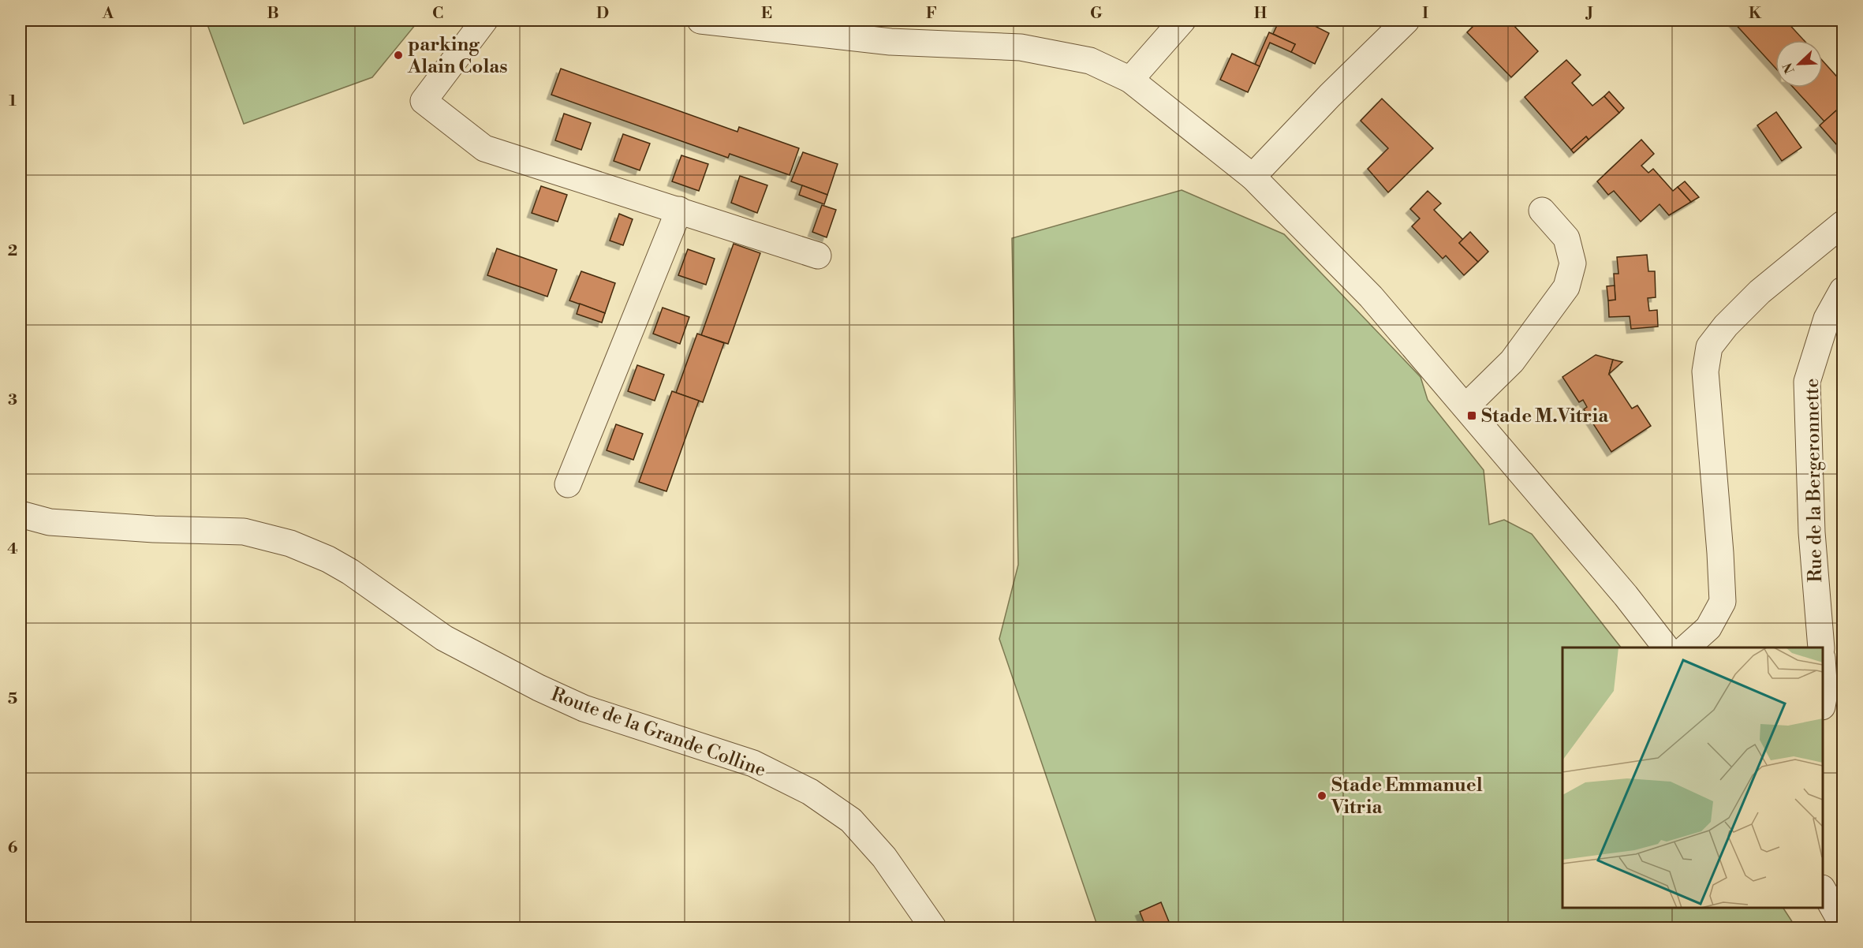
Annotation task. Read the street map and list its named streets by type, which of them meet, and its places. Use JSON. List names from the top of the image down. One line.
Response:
{"streets":{"street":["Rue de la Bergeronnette","Route de la Grande Colline"]},"places":{"other":["parking Alain Colas","Stade Emmanuel Vitria"],"transit":["Stade M.Vitria"]},"north":"bottom left","grid":{"columns":["A","B","C","D","E","F","G","H","I","J","K"],"rows":["1","2","3","4","5","6"]}}
